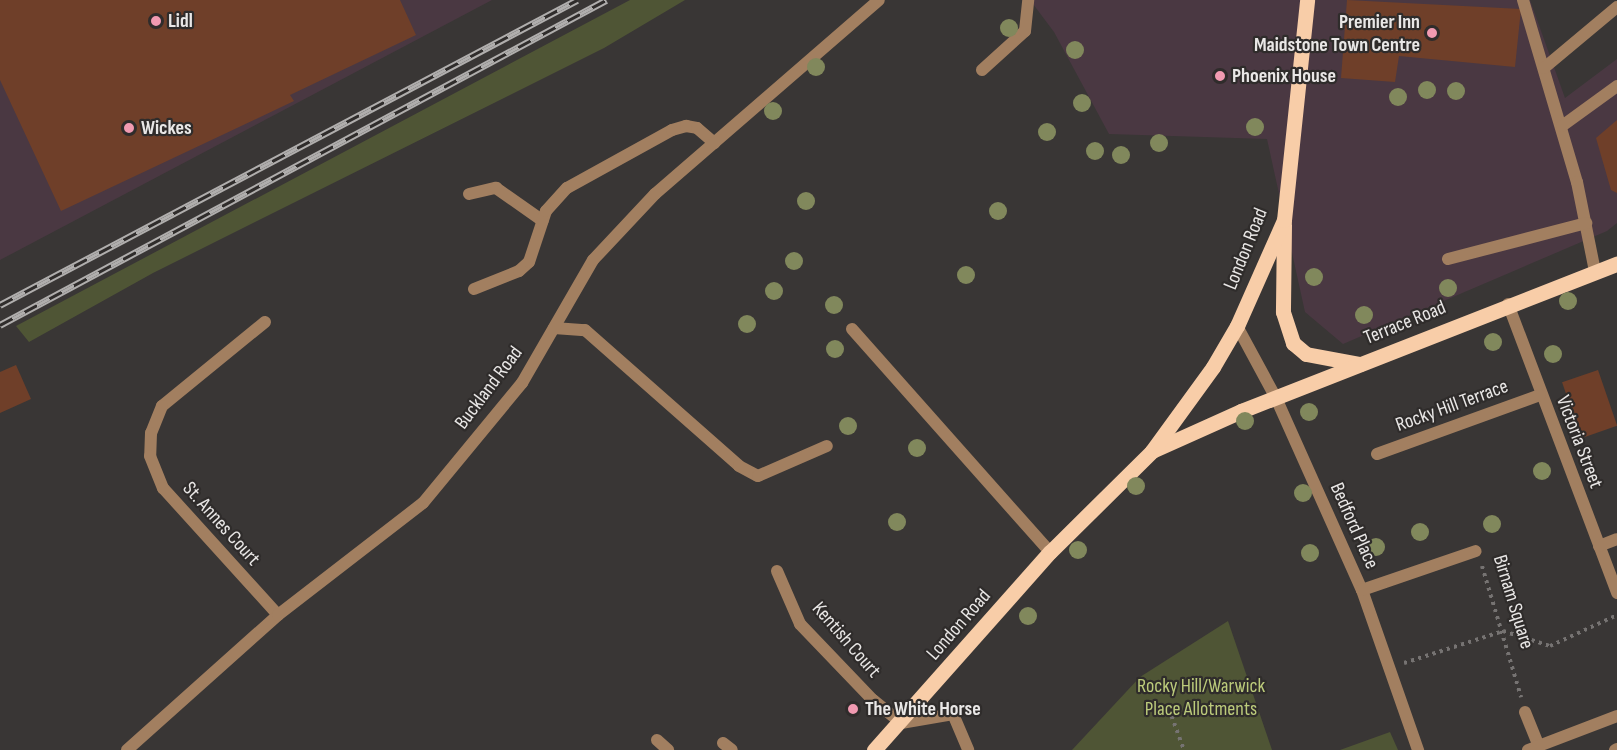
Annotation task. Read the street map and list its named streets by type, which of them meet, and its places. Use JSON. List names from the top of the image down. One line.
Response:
{"streets":{"main road":["London Road","Terrace Road"],"street":["Buckland Road","Rocky Hill Terrace","Victoria Street","St. Annes Court","Bedford Place","Birnam Square","Kentish Court"]},"crossings":[["London Road","Terrace Road"],["London Road","Bedford Place"],["London Road","Kentish Court"],["Terrace Road","Victoria Street"],["Buckland Road","St. Annes Court"],["Rocky Hill Terrace","Victoria Street"],["Bedford Place","Birnam Square"]],"parks":["Rocky Hill/Warwick Place Allotments"],"places":["Lidl","Premier Inn Maidstone Town Centre","Phoenix House","Wickes","The White Horse"]}
